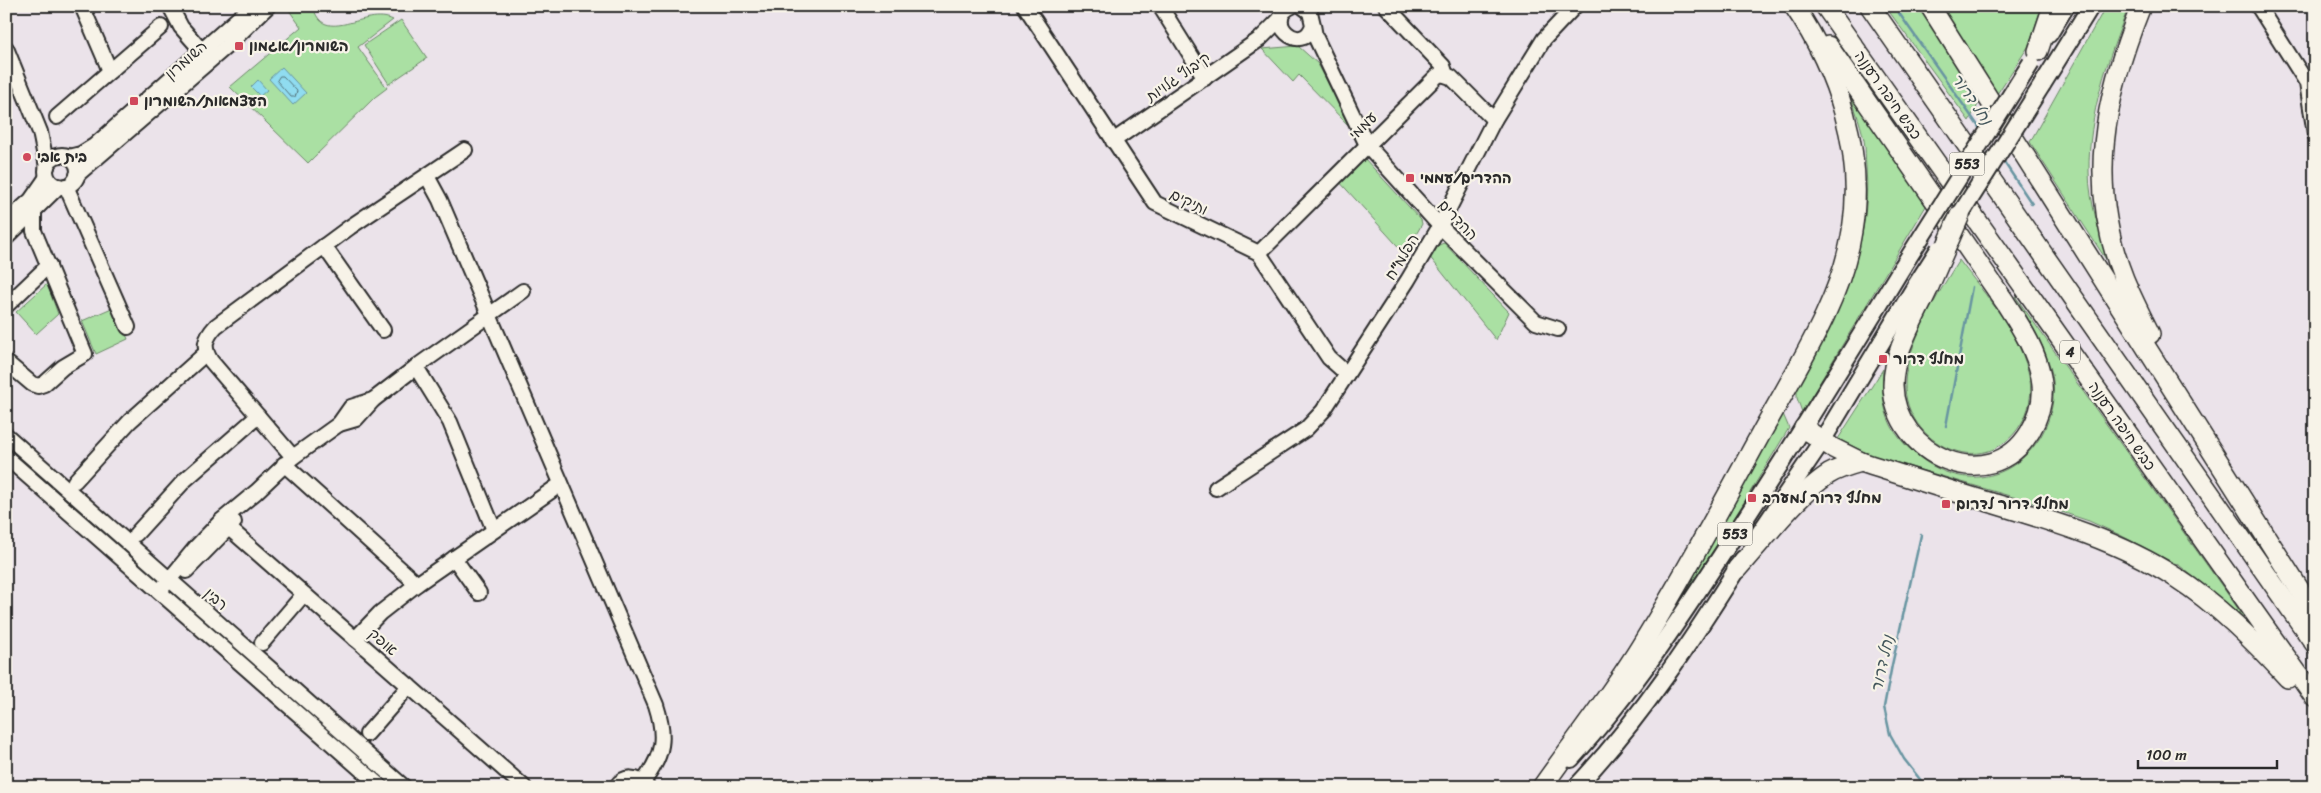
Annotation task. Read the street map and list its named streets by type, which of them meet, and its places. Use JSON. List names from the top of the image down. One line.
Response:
{"streets":{"highway":["כביש חיפה רעננה","4"],"main road":["553"],"street":["השומרון","קיבוץ גלויות","עממי","ותיקים","ההדרים","הפלמ\"ח","רבין","אופק"]},"crossings":[["קיבוץ גלויות","ותיקים"],["קיבוץ גלויות","ההדרים"],["עממי","ותיקים"],["עממי","ההדרים"],["ההדרים","הפלמ\"ח"]],"water":["נחל דרור"],"places":{"transit":["השומרון/אגמון","העצמאות/השומרון","ההדרים/עממי","מחלף דרור","מחלף דרור למערב","מחלף דרור לדרום"],"other":["בית אבי"]},"scale_bar":"100 m"}
